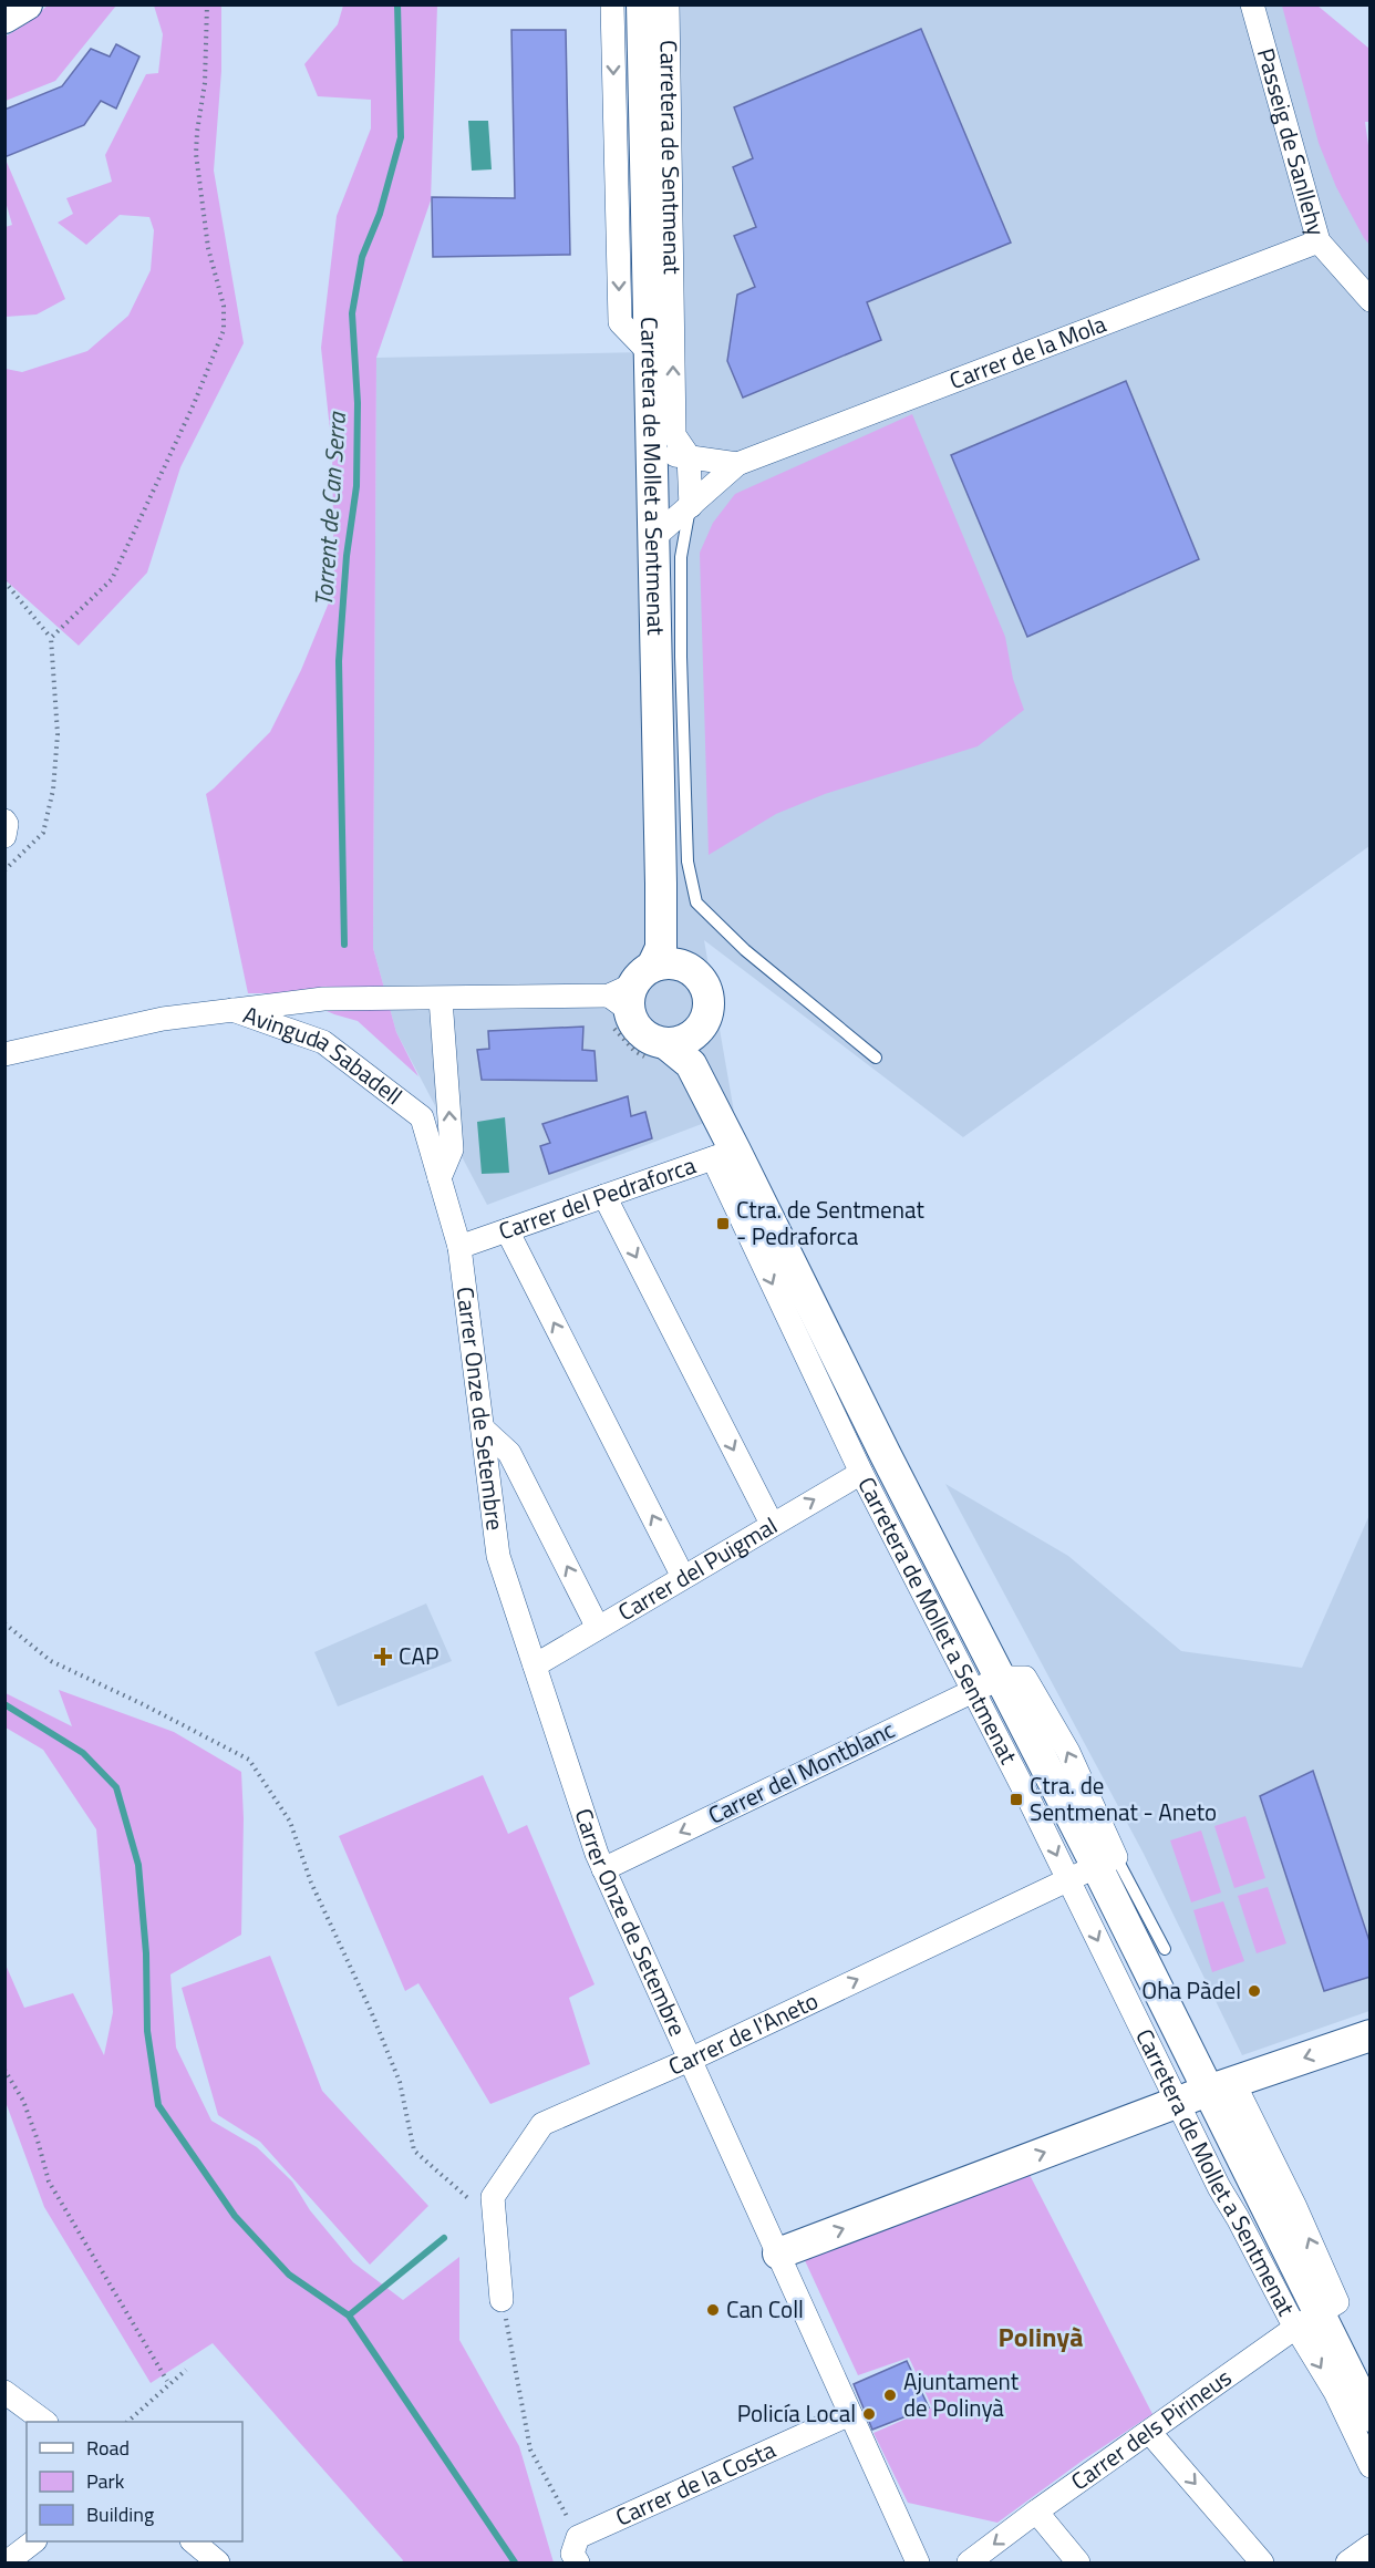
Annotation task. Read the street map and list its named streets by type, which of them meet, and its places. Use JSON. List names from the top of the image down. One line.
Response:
{"streets":{"street":["Passeig de Sanllehy","Carretera de Sentmenat","Carrer de la Mola","Carretera de Mollet a Sentmenat","Avinguda Sabadell","Carrer del Pedraforca","Carrer Onze de Setembre","Carrer del Puigmal","Carrer del Montblanc","Carrer de l'Aneto","Carrer dels Pirineus","Carrer de la Costa"]},"crossings":[["Passeig de Sanllehy","Carrer de la Mola"],["Carretera de Sentmenat","Carrer de la Mola"],["Carrer de la Mola","Carretera de Mollet a Sentmenat"],["Carretera de Mollet a Sentmenat","Carrer del Pedraforca"],["Carretera de Mollet a Sentmenat","Carrer del Puigmal"],["Carretera de Mollet a Sentmenat","Carrer del Montblanc"],["Carretera de Mollet a Sentmenat","Carrer de l'Aneto"],["Carretera de Mollet a Sentmenat","Carrer dels Pirineus"],["Avinguda Sabadell","Carrer del Pedraforca"],["Avinguda Sabadell","Carrer Onze de Setembre"],["Carrer del Pedraforca","Carrer Onze de Setembre"],["Carrer Onze de Setembre","Carrer del Puigmal"],["Carrer Onze de Setembre","Carrer del Montblanc"],["Carrer Onze de Setembre","Carrer de l'Aneto"],["Carrer Onze de Setembre","Carrer de la Costa"]],"one_way":["Carrer del Montblanc","Carrer de l'Aneto"],"districts":["Polinyà"],"water":["Torrent de Can Serra"],"places":{"transit":["Ctra. de Sentmenat - Pedraforca","Ctra. de Sentmenat - Aneto"],"health":["CAP"],"other":["Oha Pàdel","Can Coll","Ajuntament de Polinyà","Policía Local"]},"legend":["Road","Park","Building"]}
